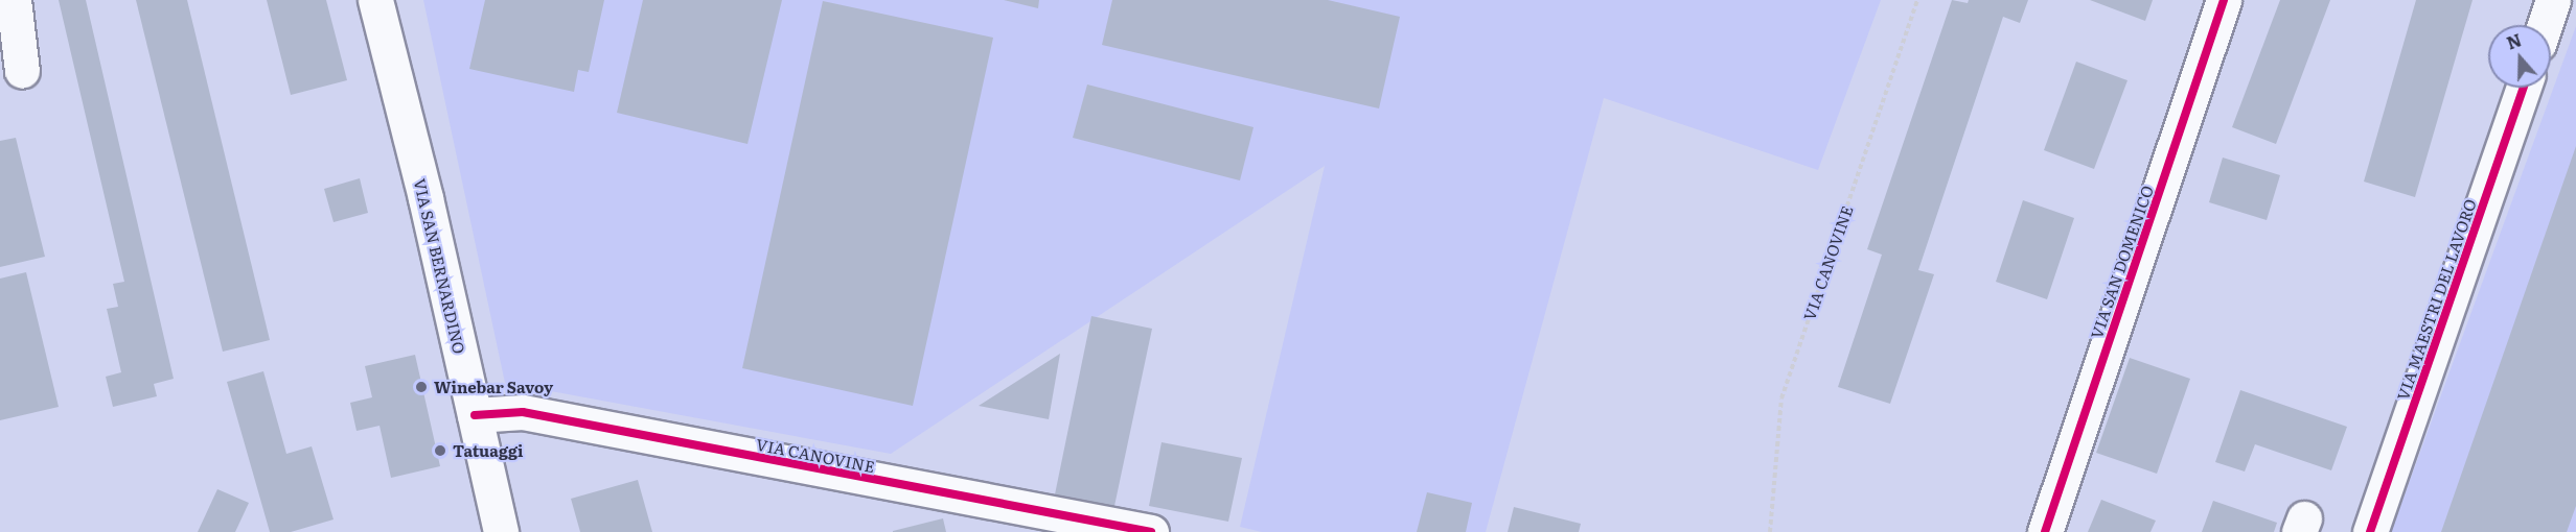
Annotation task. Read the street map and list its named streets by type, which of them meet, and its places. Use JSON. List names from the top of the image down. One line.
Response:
{"streets":{"street":["VIA SAN DOMENICO","VIA CANOVINE","VIA SAN BERNARDINO","VIA MAESTRI DEL LAVORO"]},"crossings":[["VIA CANOVINE","VIA SAN BERNARDINO"]],"places":["Winebar Savoy","Tatuaggi"],"north":"top"}
